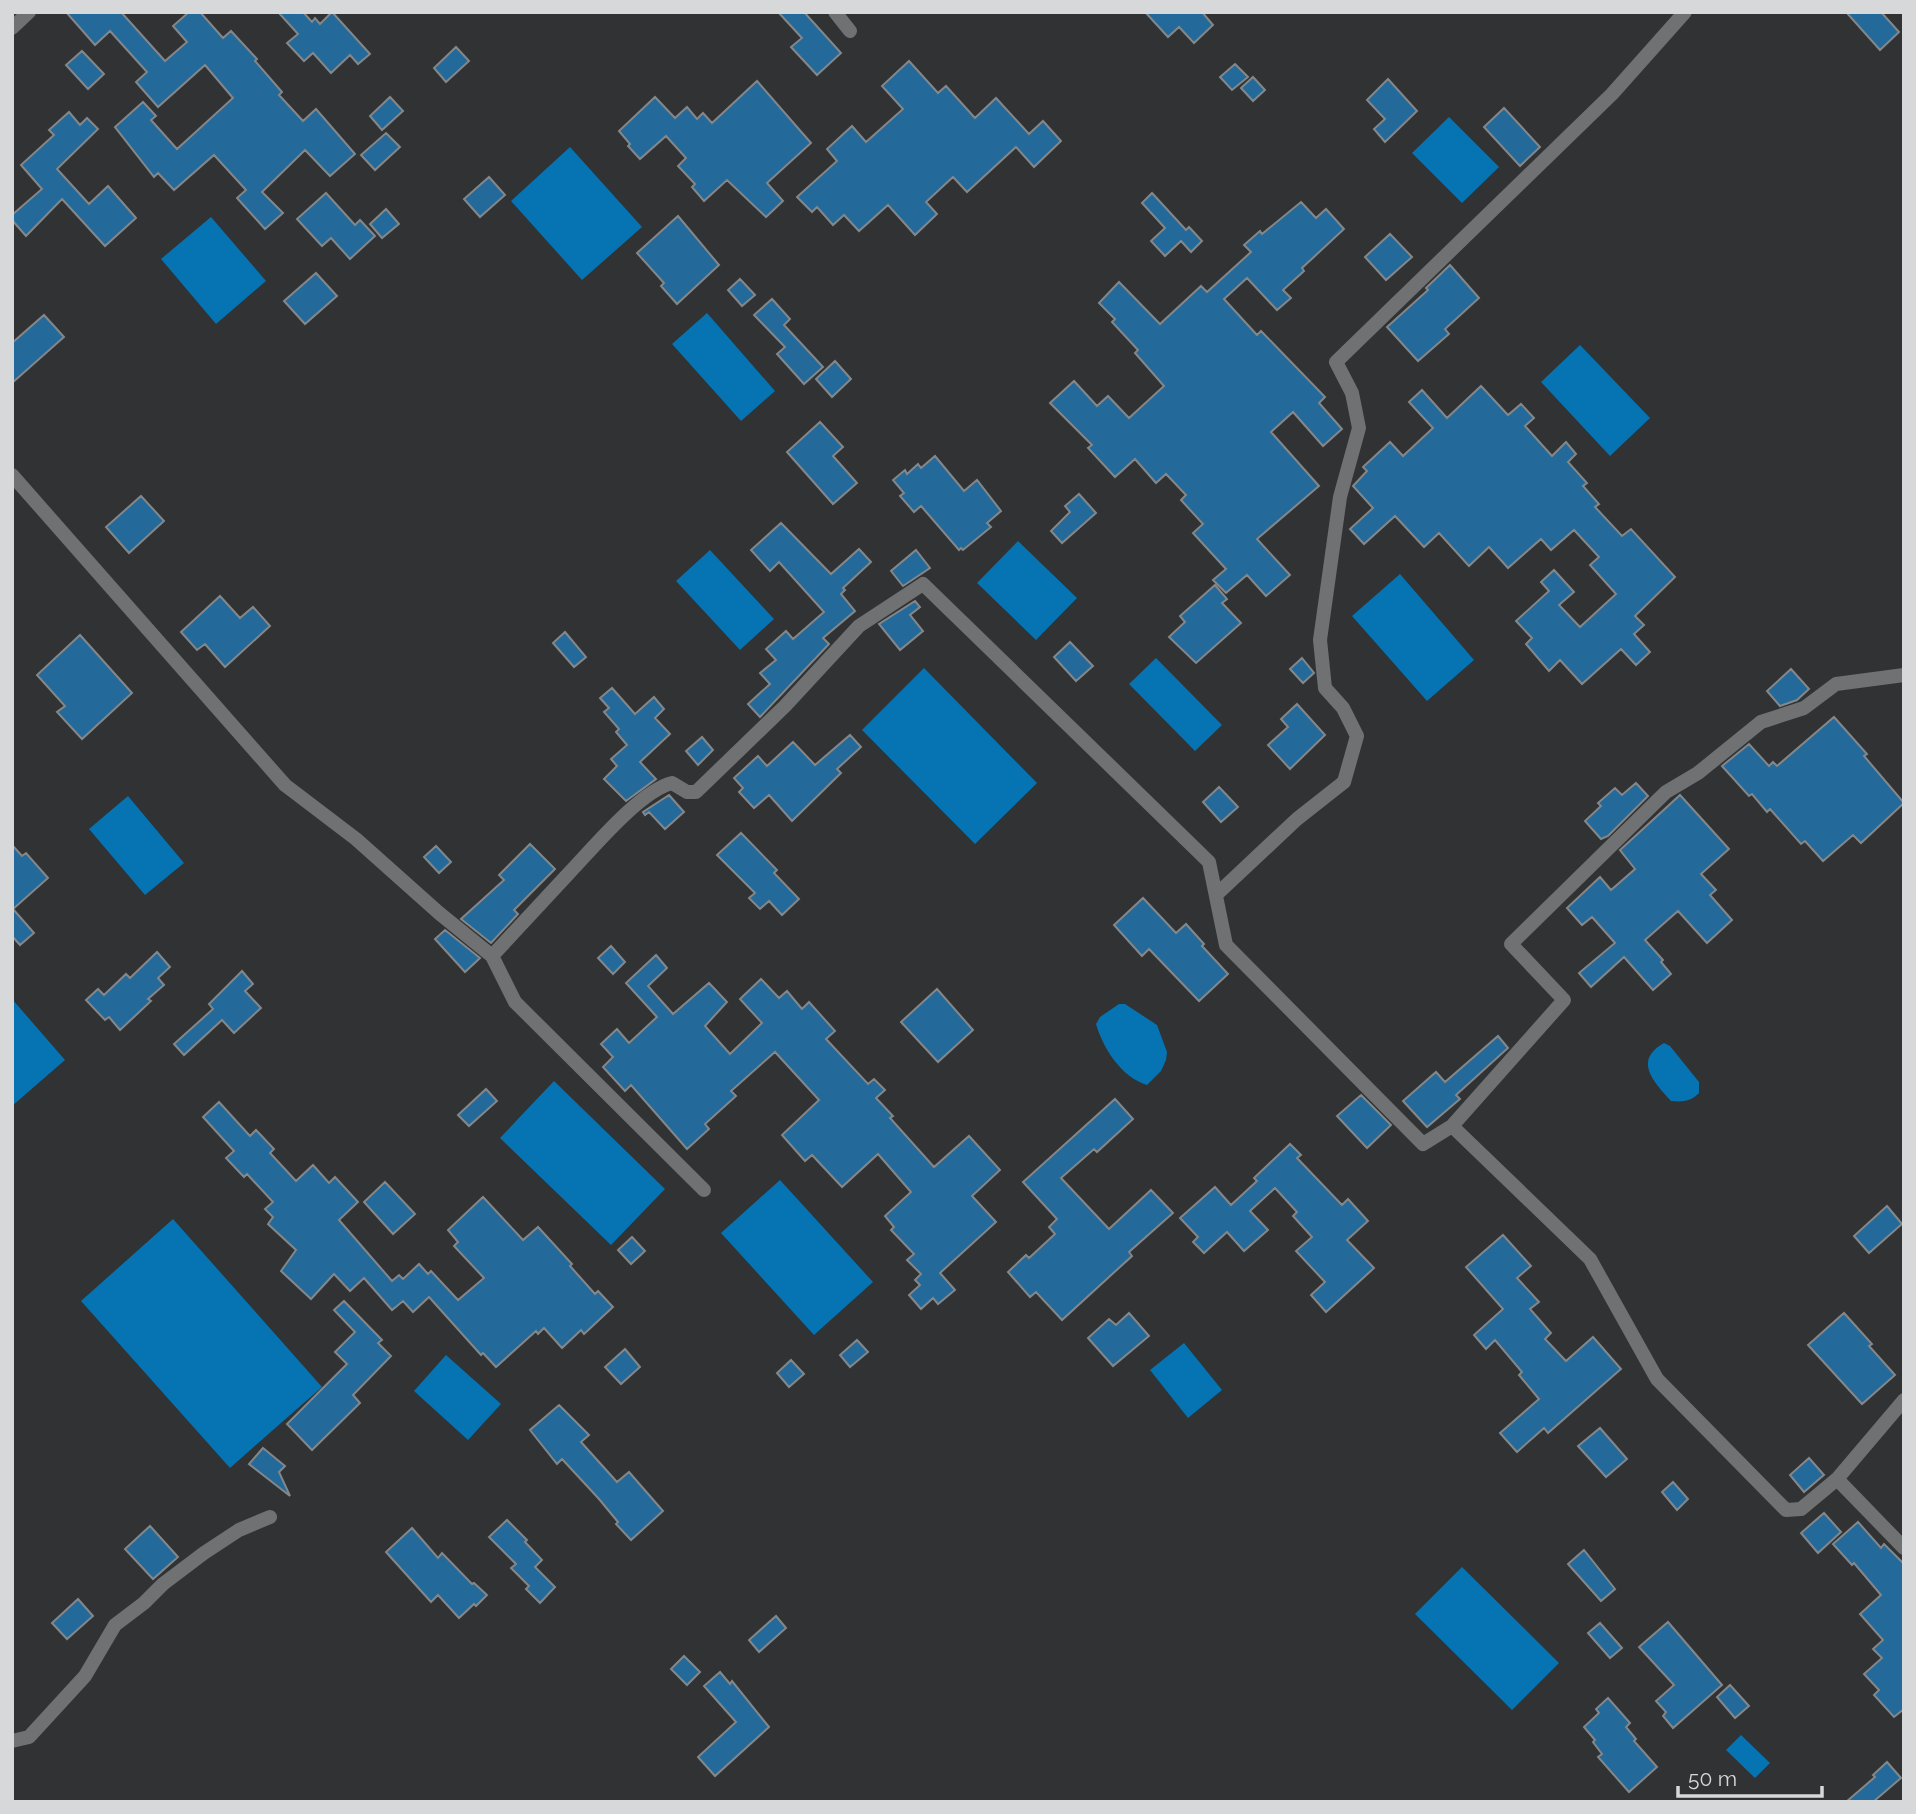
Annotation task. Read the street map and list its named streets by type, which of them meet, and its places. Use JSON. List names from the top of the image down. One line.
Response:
{"scale_bar":"50 m"}
